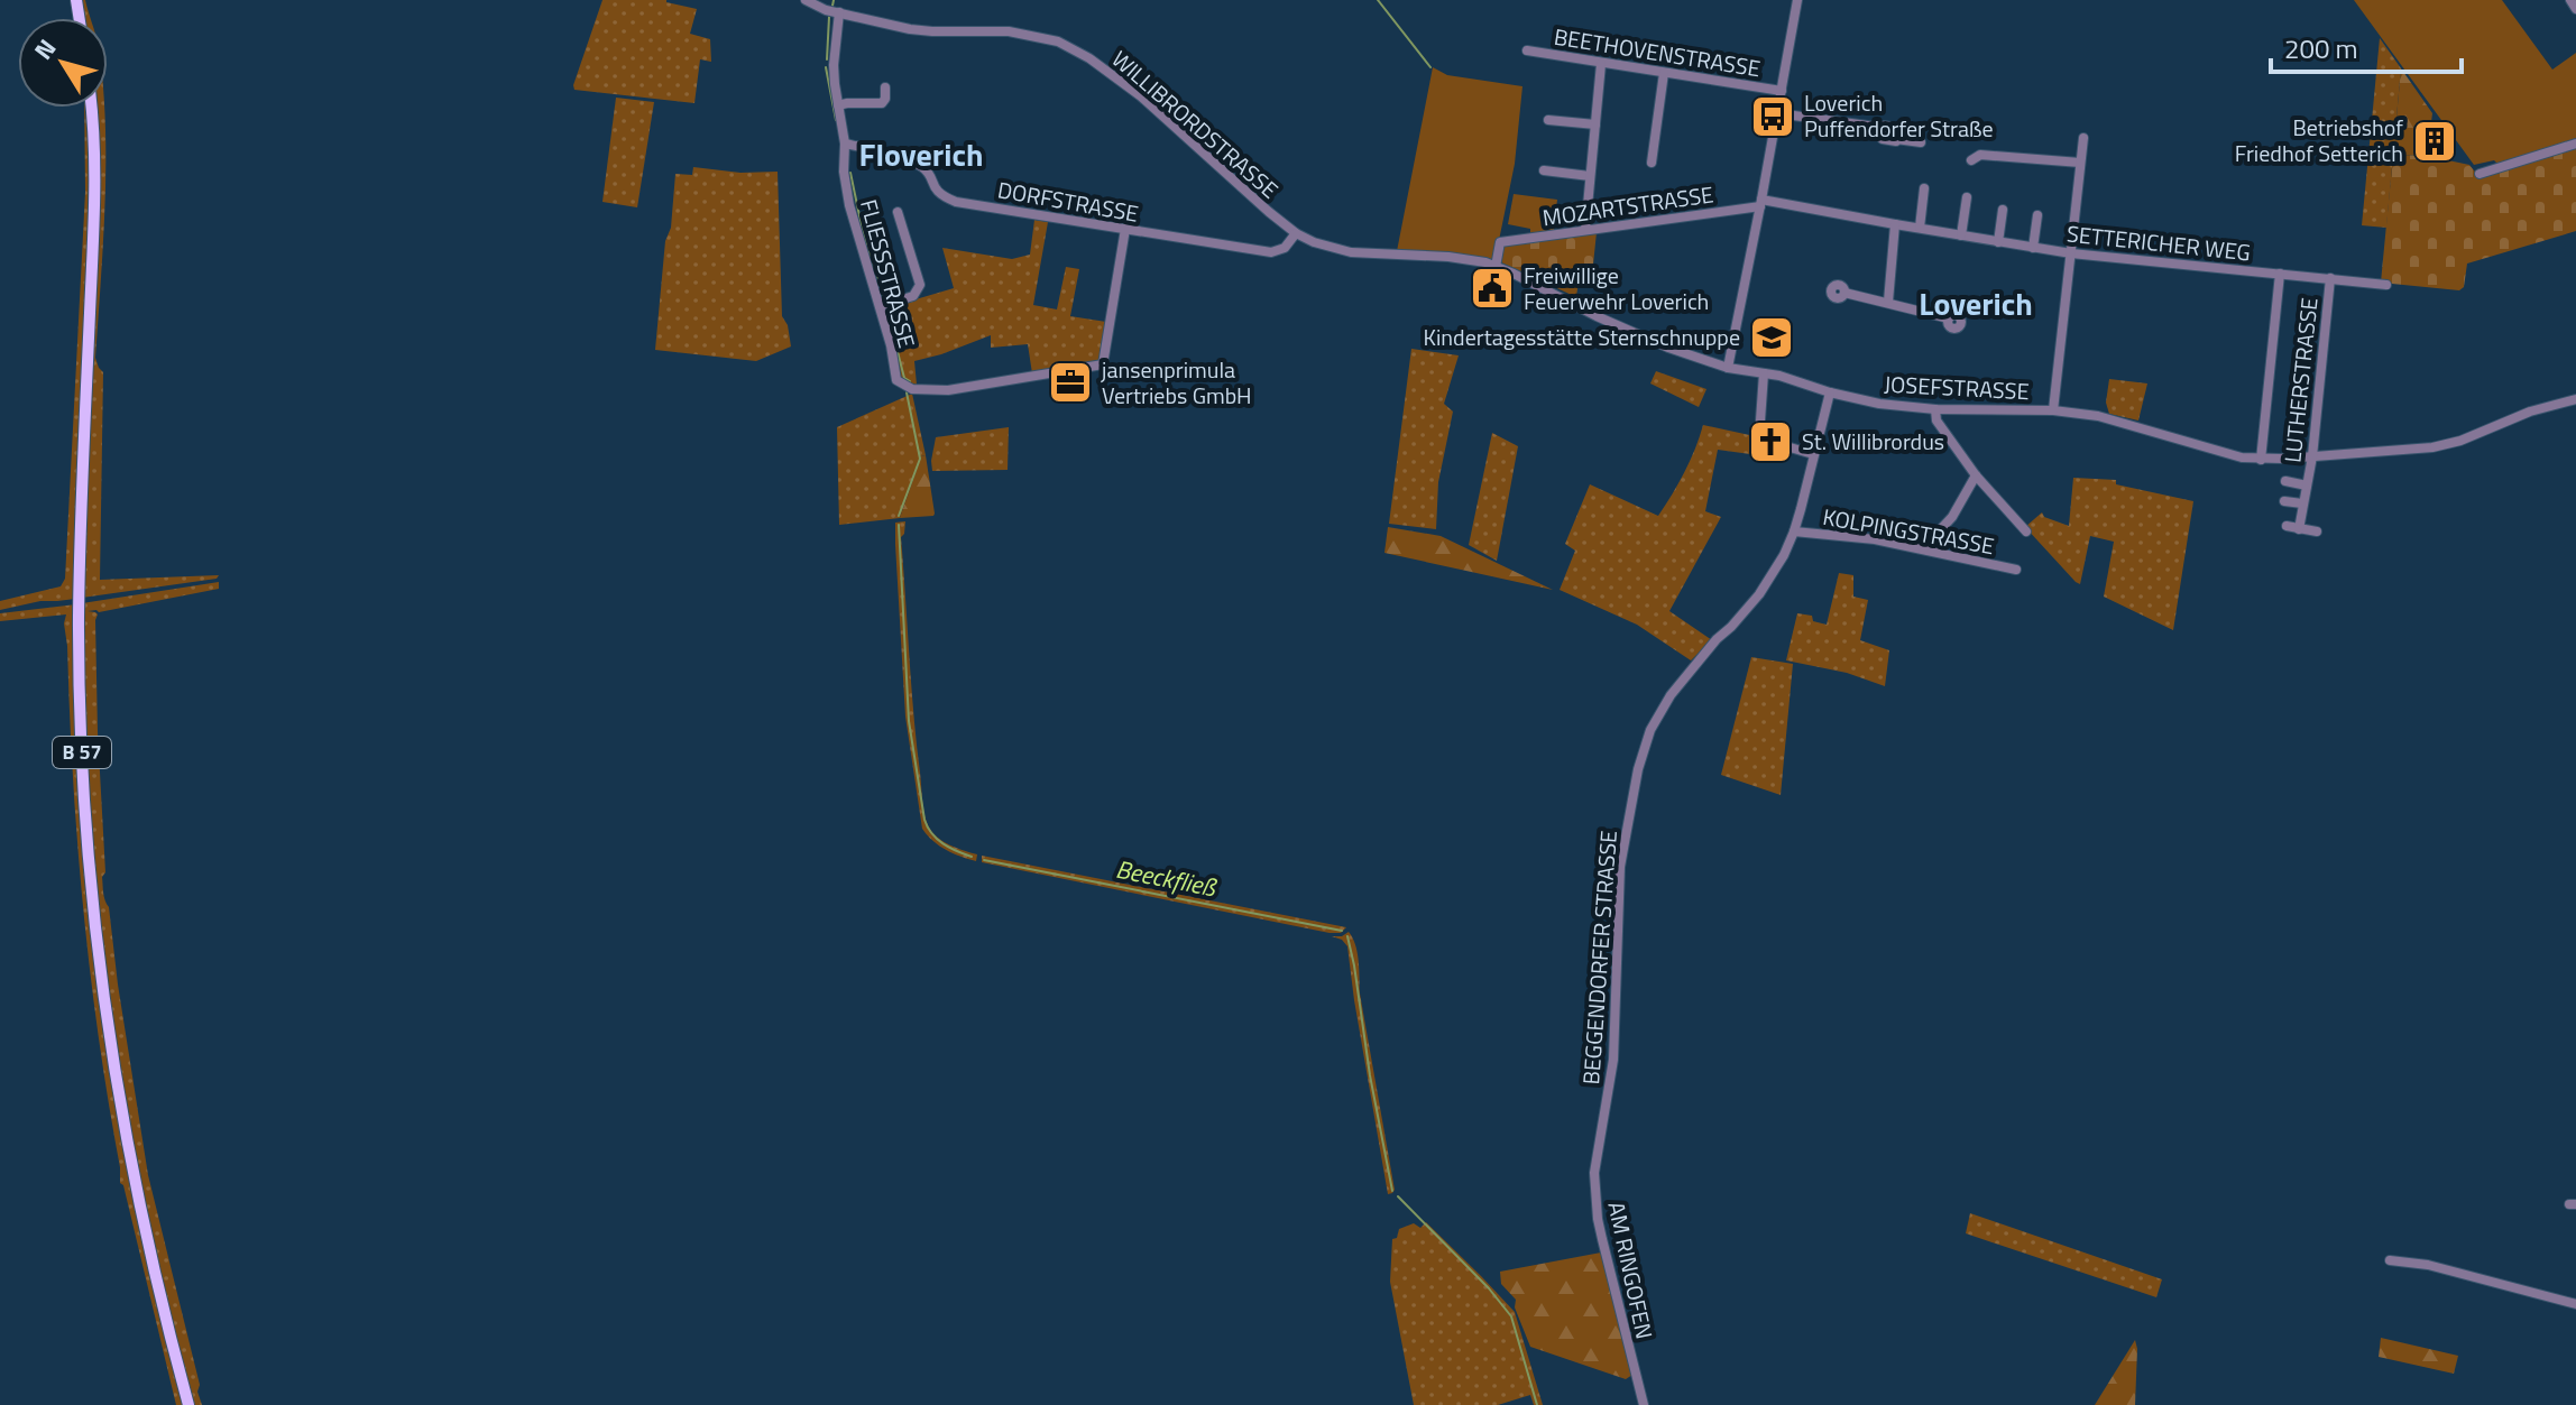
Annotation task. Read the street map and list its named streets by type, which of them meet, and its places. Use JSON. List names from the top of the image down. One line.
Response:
{"streets":{"main road":["B 57"],"street":["BEETHOVENSTRASSE","WILLIBRORDSTRASSE","DORFSTRASSE","MOZARTSTRASSE","SETTERICHER WEG","FLIESSSTRASSE","LUTHERSTRASSE","JOSEFSTRASSE","KOLPINGSTRASSE","BEGGENDORFER STRASSE","AM RINGOFEN"]},"crossings":[["WILLIBRORDSTRASSE","DORFSTRASSE"],["WILLIBRORDSTRASSE","FLIESSSTRASSE"],["WILLIBRORDSTRASSE","JOSEFSTRASSE"],["DORFSTRASSE","FLIESSSTRASSE"],["MOZARTSTRASSE","SETTERICHER WEG"],["MOZARTSTRASSE","JOSEFSTRASSE"],["SETTERICHER WEG","LUTHERSTRASSE"],["SETTERICHER WEG","JOSEFSTRASSE"],["LUTHERSTRASSE","JOSEFSTRASSE"],["JOSEFSTRASSE","BEGGENDORFER STRASSE"],["KOLPINGSTRASSE","BEGGENDORFER STRASSE"],["BEGGENDORFER STRASSE","AM RINGOFEN"]],"districts":["Floverich","Loverich"],"water":["Beeckfließ"],"places":{"bus stop":["Loverich Puffendorfer Straße"],"building":["Betriebshof Friedhof Setterich"],"public building":["Freiwillige Feuerwehr Loverich"],"school or university":["Kindertagesstätte Sternschnuppe"],"office":["jansenprimula Vertriebs GmbH"],"church":["St. Willibrordus"]},"scale_bar":"200 m","north":"top left"}
